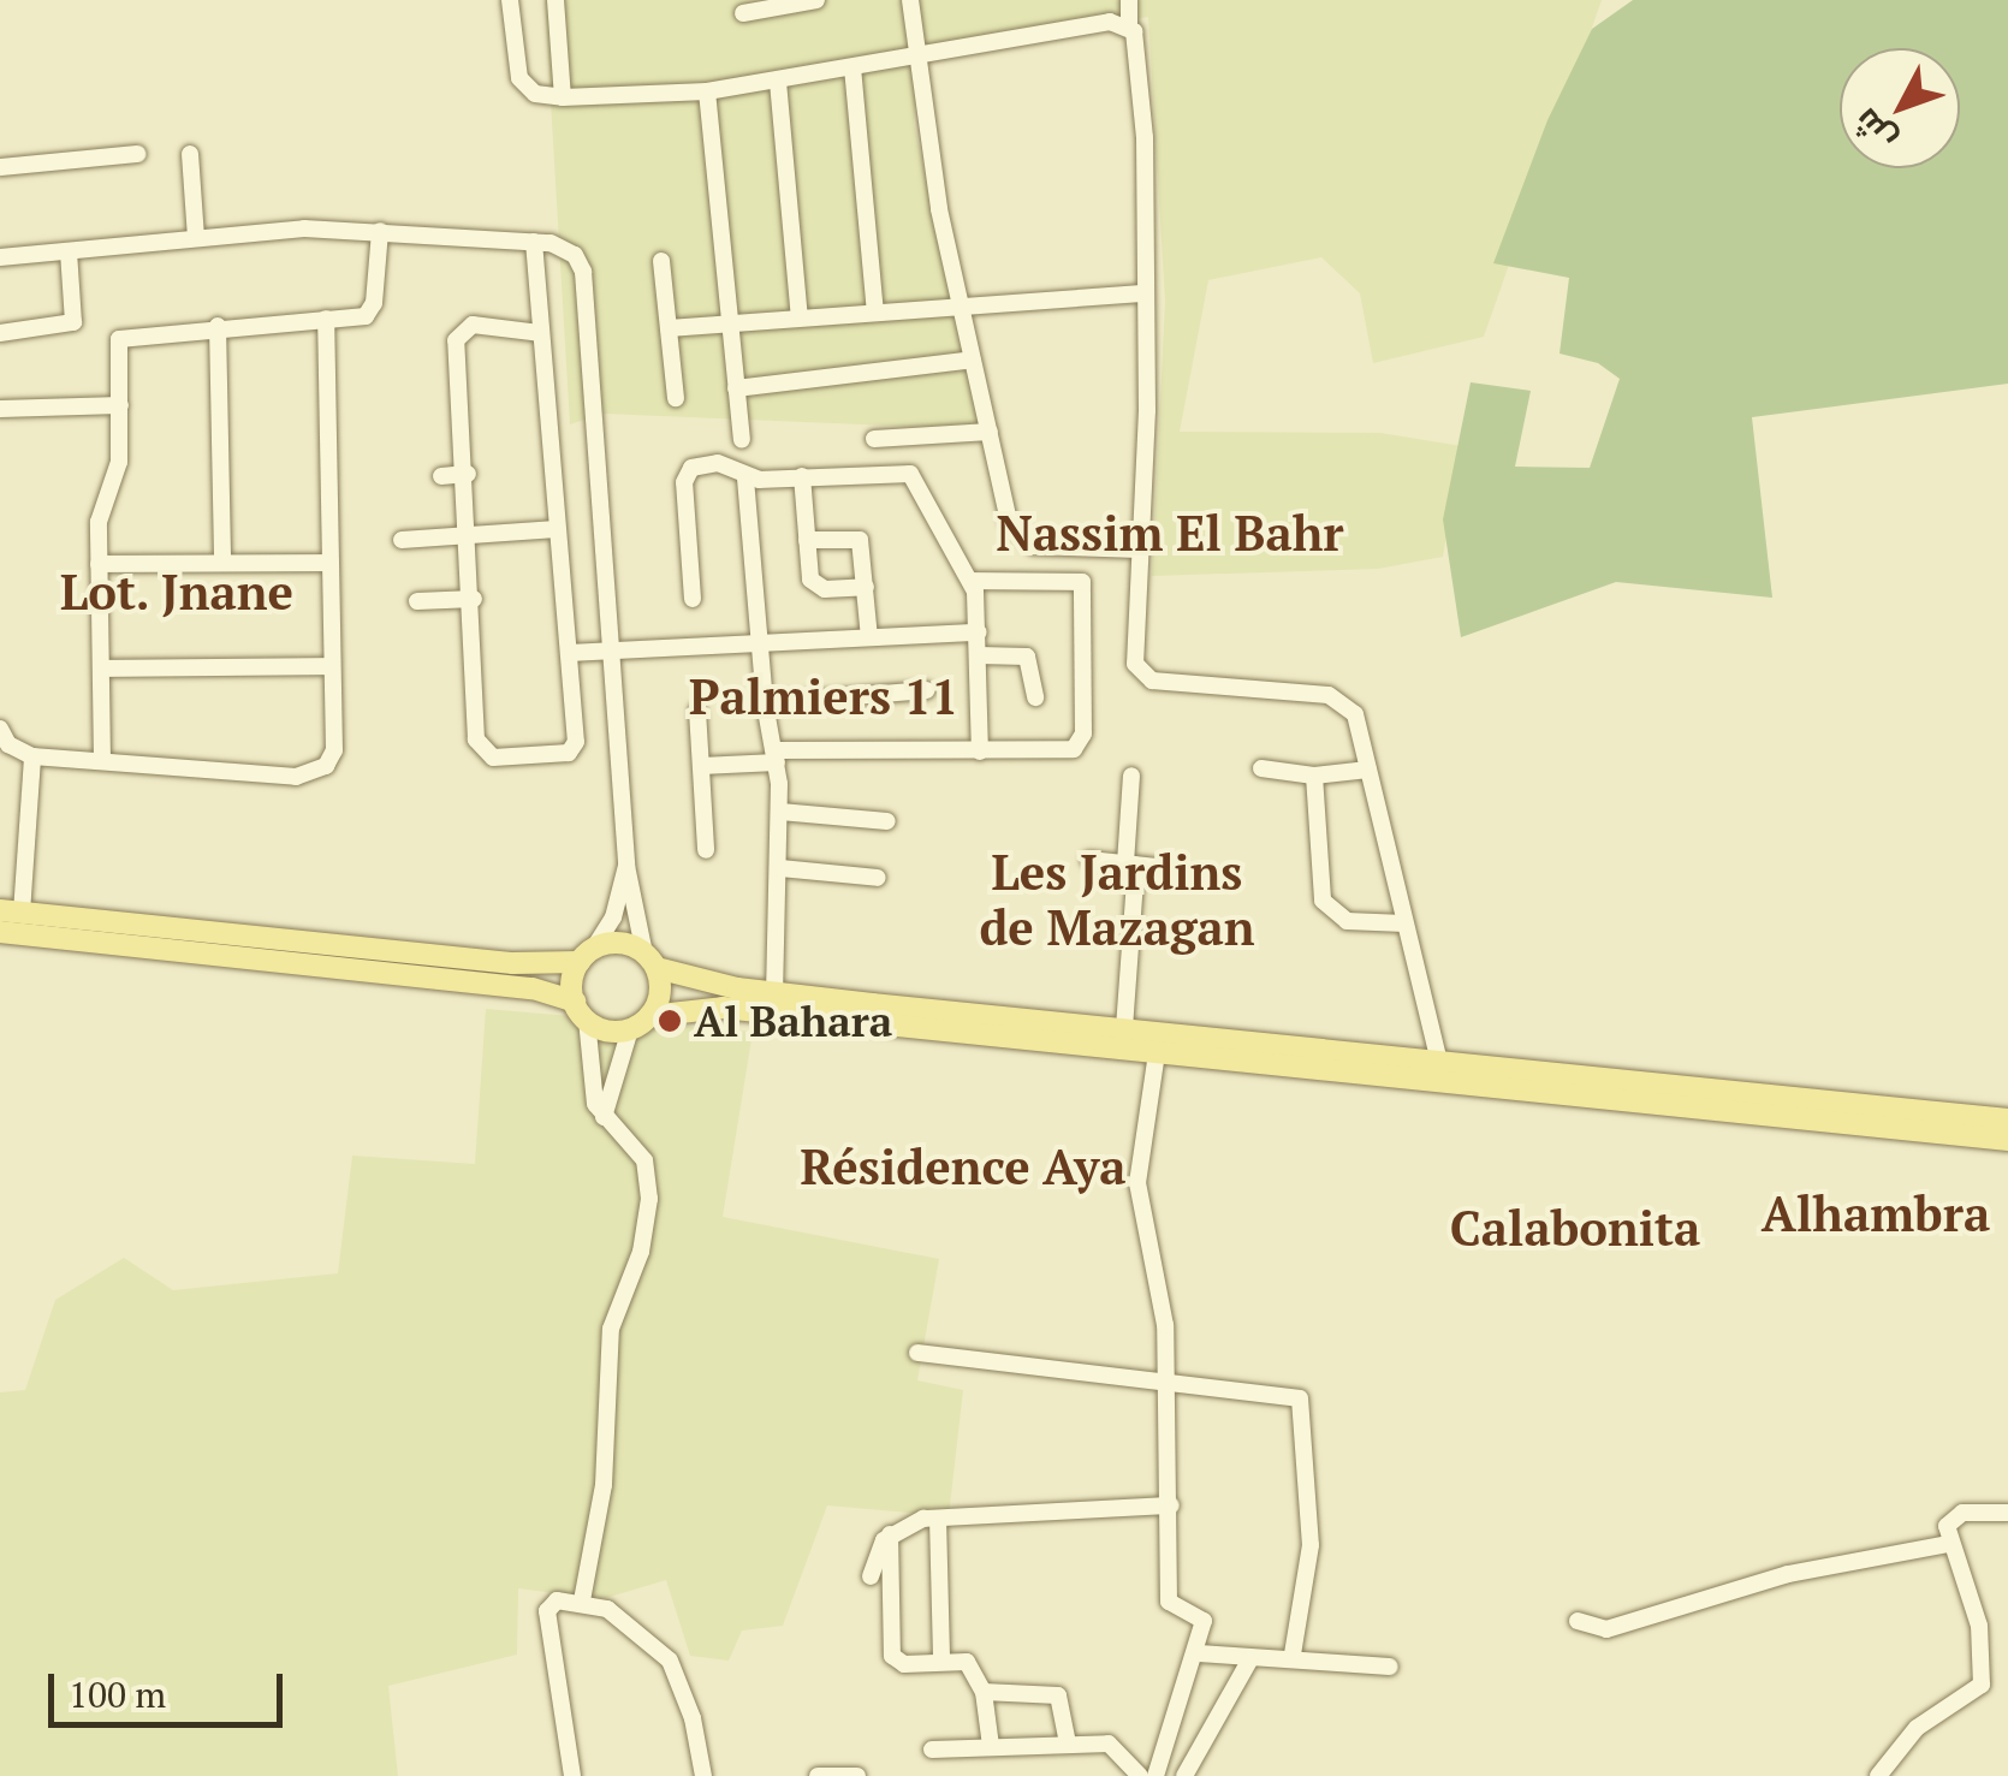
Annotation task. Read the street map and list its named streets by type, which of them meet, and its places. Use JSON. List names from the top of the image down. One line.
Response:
{"districts":["Nassim El Bahr","Lot. Jnane","Palmiers 11","Les Jardins de Mazagan","Résidence Aya","Alhambra","Calabonita"],"places":["Al Bahara"],"scale_bar":"100 m","north":"bottom left"}
